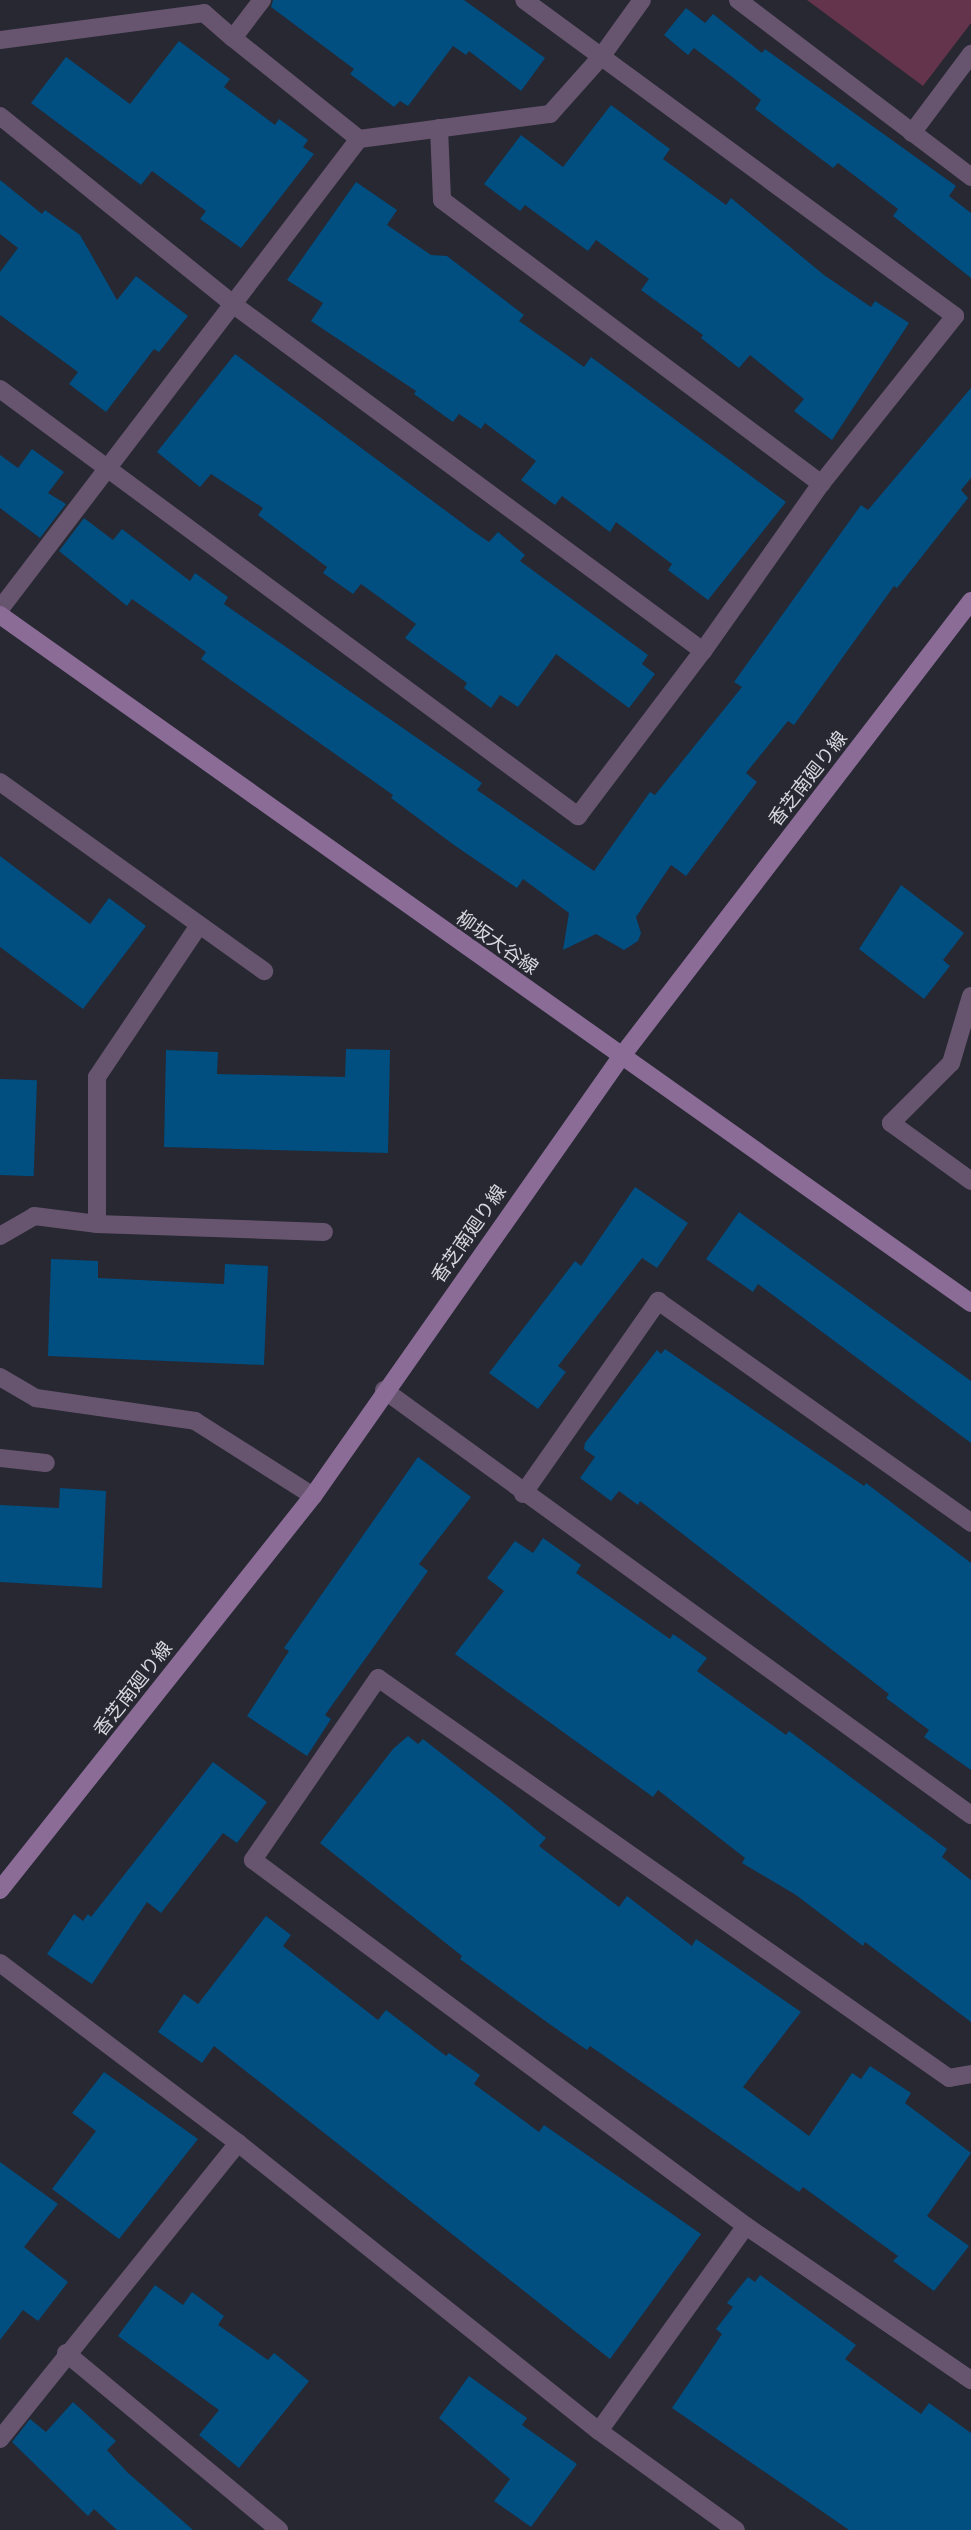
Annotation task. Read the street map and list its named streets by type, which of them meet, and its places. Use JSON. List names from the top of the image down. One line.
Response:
{"streets":{"street":["香芝南廻り線","柳坂大谷線"]},"crossings":[["香芝南廻り線","柳坂大谷線"]]}
